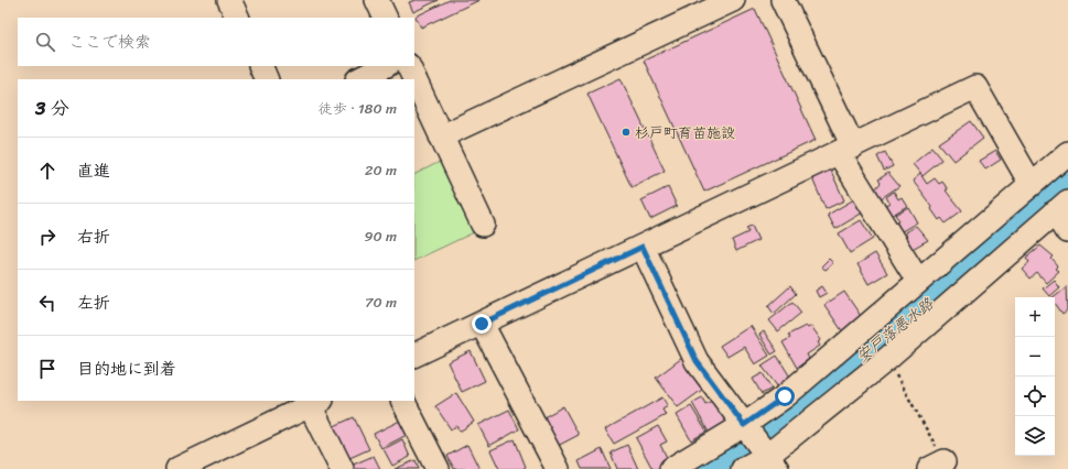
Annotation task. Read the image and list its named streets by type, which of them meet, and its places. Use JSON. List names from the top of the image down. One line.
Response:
{"water":["安戸落悪水路"],"places":["杉戸町育苗施設"],"page":{"search":"ここで検索","heading":["3 分","徒歩 · 180 m"],"list":[["直進","20 m"],["右折","90 m"],["左折","70 m"],"目的地に到着"],"map_buttons":["+","−"]}}
